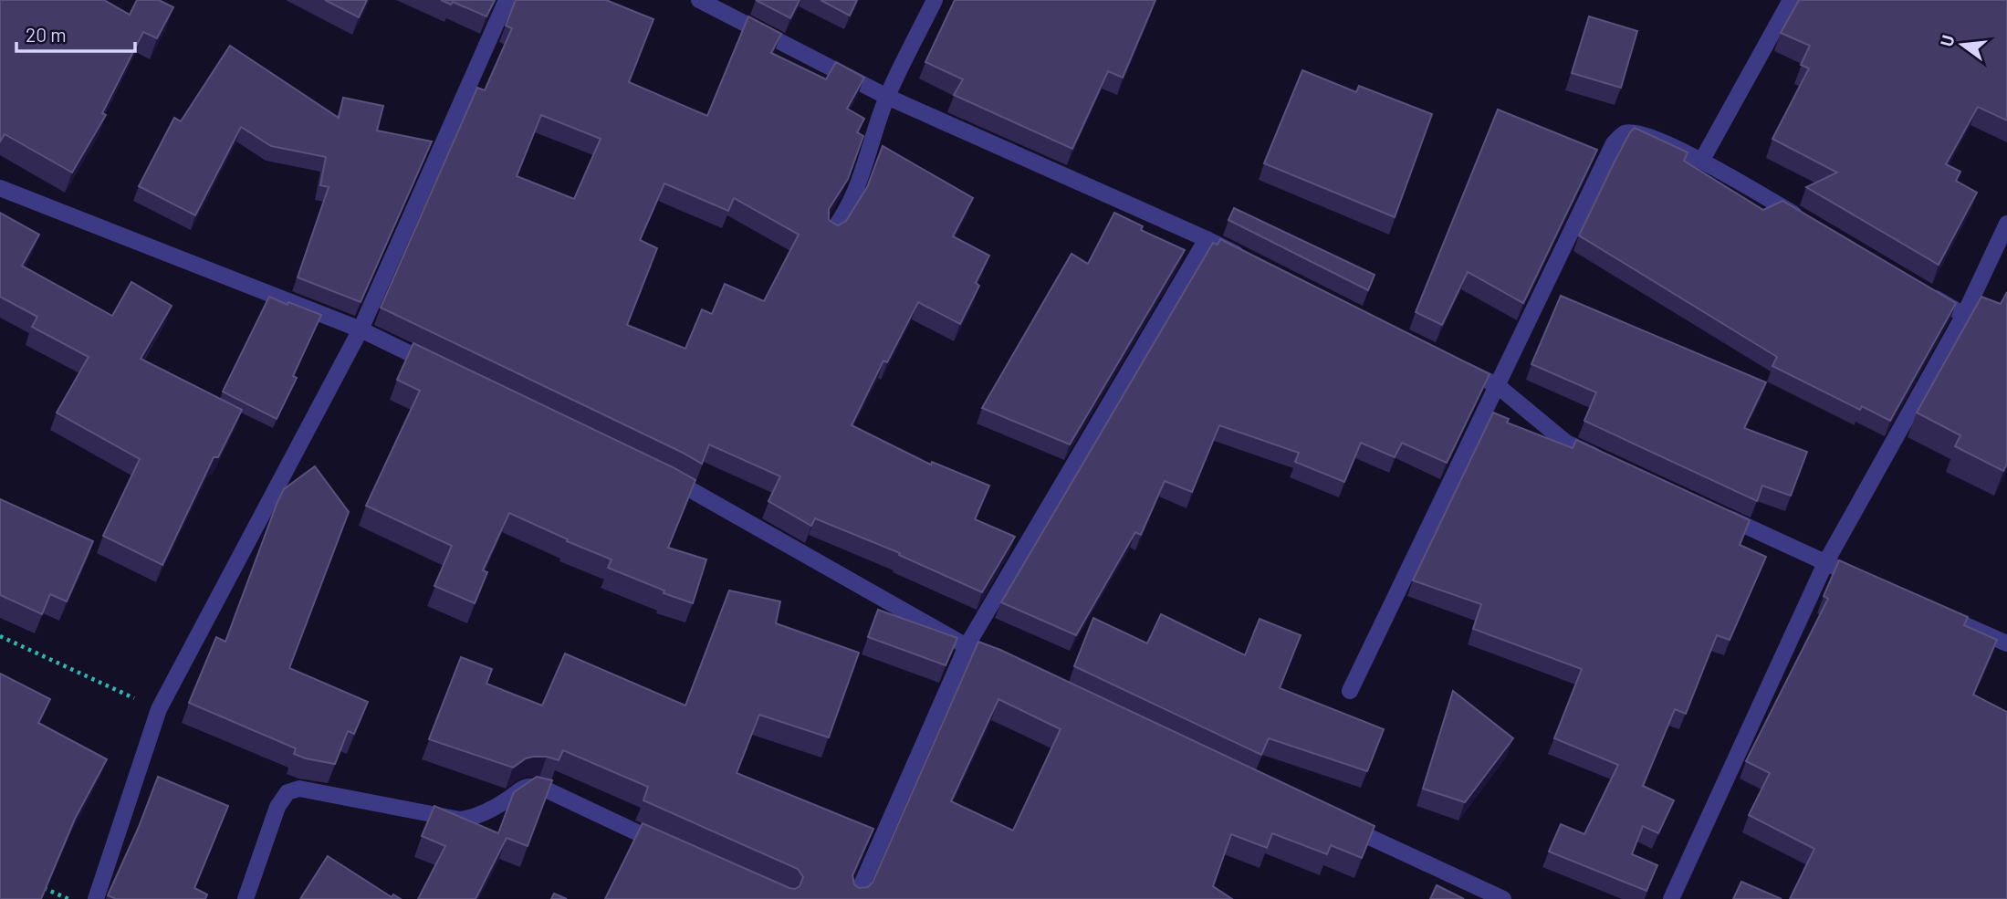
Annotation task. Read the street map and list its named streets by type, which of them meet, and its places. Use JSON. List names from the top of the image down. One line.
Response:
{"scale_bar":"20 m","north":"left"}
